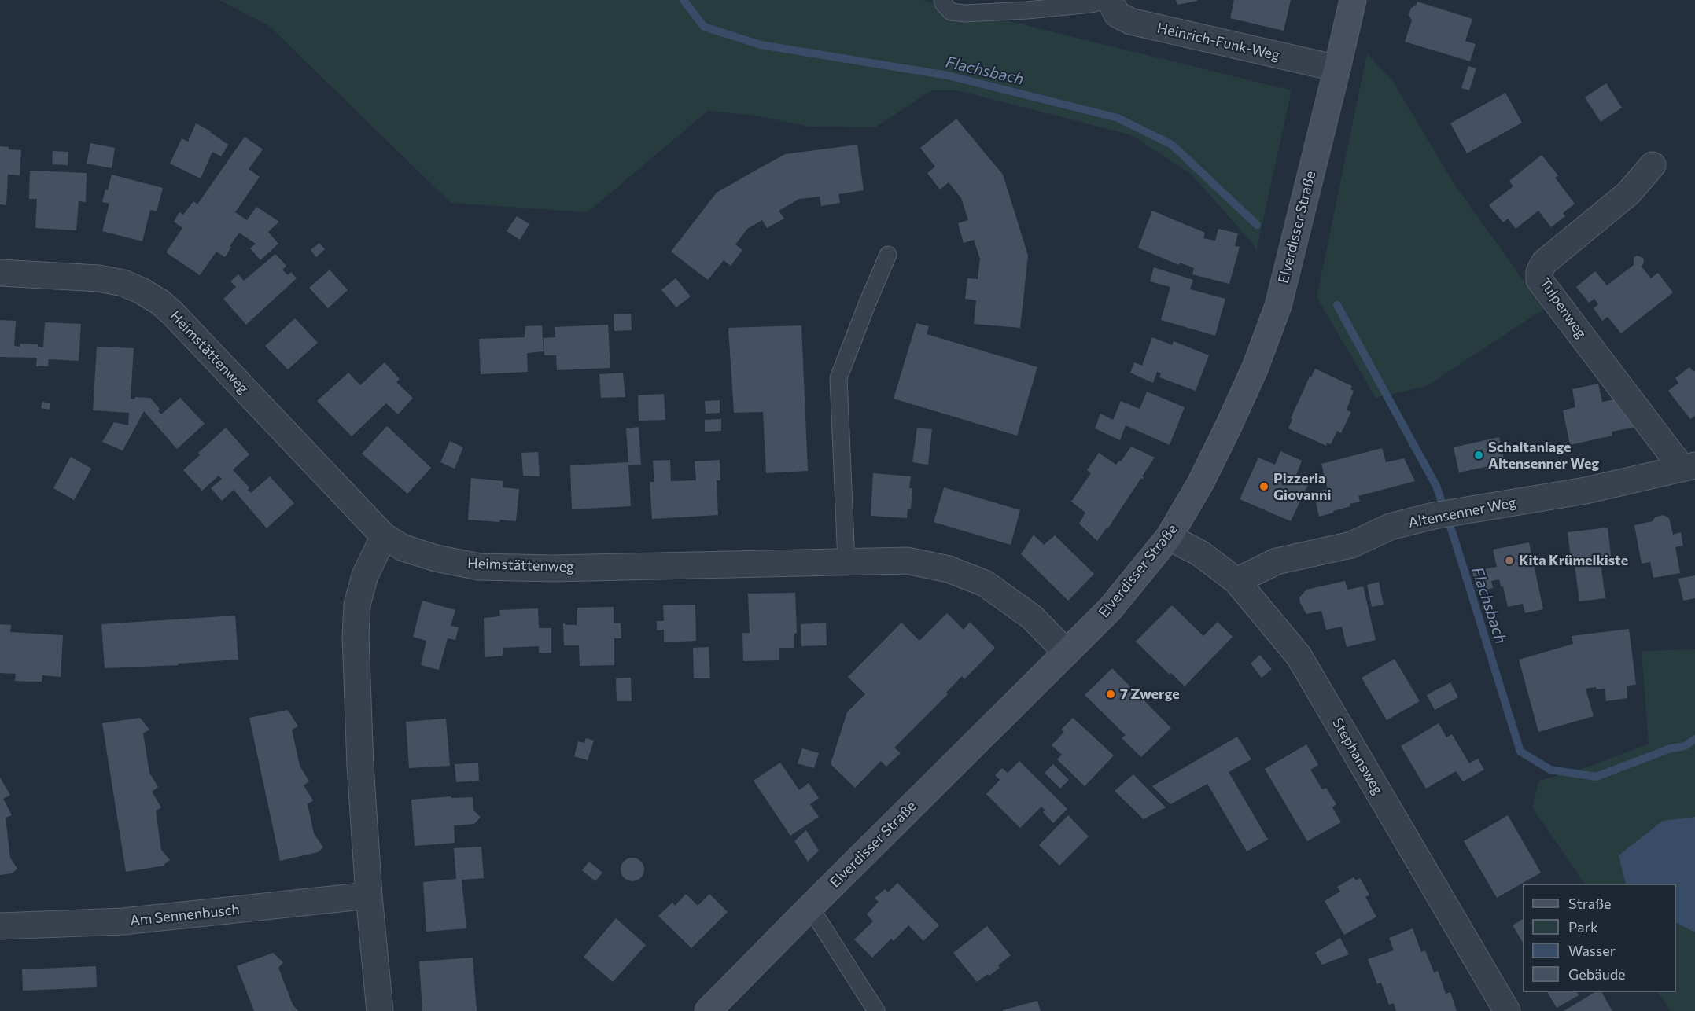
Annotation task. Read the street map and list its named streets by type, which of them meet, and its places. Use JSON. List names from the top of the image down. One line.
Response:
{"streets":{"main road":["Elverdisser Straße"],"street":["Heinrich-Funk-Weg","Tulpenweg","Heimstättenweg","Altensenner Weg","Stephansweg","Am Sennenbusch"]},"crossings":[["Heinrich-Funk-Weg","Elverdisser Straße"],["Elverdisser Straße","Heimstättenweg"],["Elverdisser Straße","Stephansweg"],["Tulpenweg","Altensenner Weg"],["Altensenner Weg","Stephansweg"]],"water":["Flachsbach"],"places":["Schaltanlage Altensenner Weg","Pizzeria Giovanni","Kita Krümelkiste","7 Zwerge"],"legend":["Straße","Park","Wasser","Gebäude"]}
